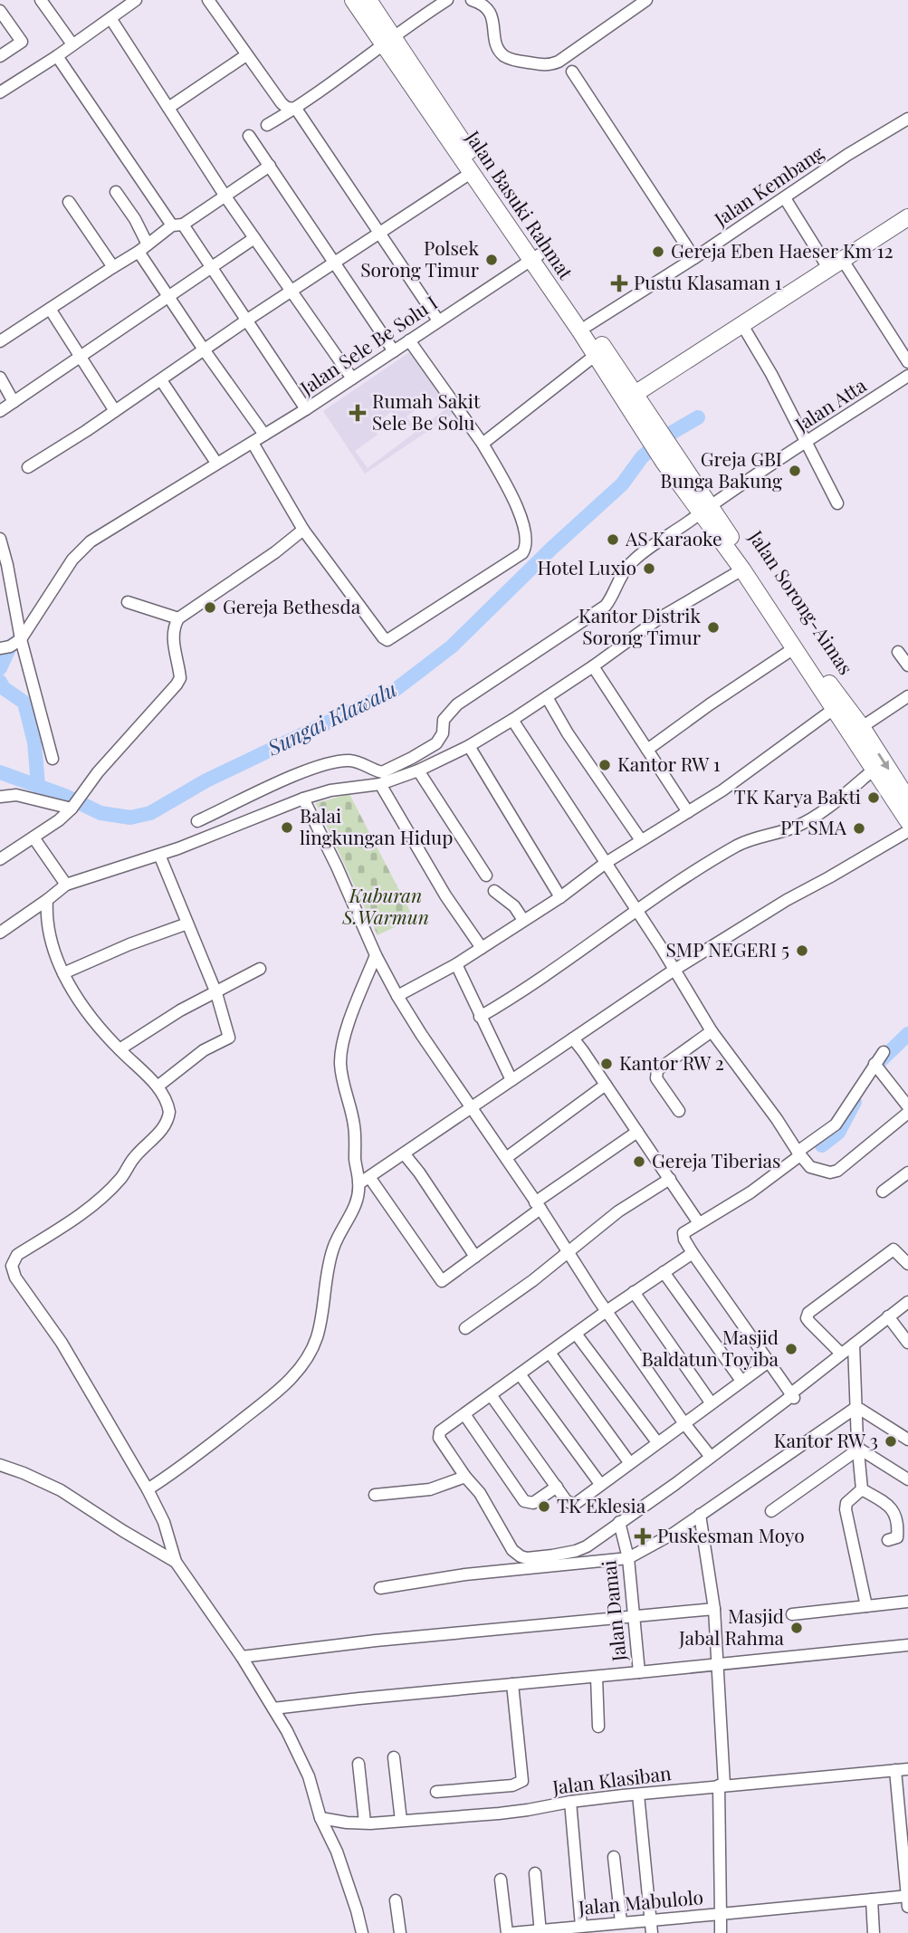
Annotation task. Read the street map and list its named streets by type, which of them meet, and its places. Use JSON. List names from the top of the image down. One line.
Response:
{"streets":{"highway":["Jalan Basuki Rahmat","Jalan Sorong-Aimas"],"street":["Jalan Kembang","Jalan Sele Be Solu I","Jalan Atta","Jalan Damai","Jalan Klasiban","Jalan Mabulolo"]},"crossings":[["Jalan Kembang","Jalan Basuki Rahmat"],["Jalan Basuki Rahmat","Jalan Sele Be Solu I"],["Jalan Basuki Rahmat","Jalan Sorong-Aimas"],["Jalan Atta","Jalan Sorong-Aimas"],["Jalan Damai","Jalan Mabulolo"],["Jalan Klasiban","Jalan Mabulolo"]],"water":["Sungai Klawalu"],"parks":["Kuburan S.Warmun"],"places":{"other":["Gereja Eben Haeser Km 12","Polsek Sorong Timur","Greja GBI Bunga Bakung","AS Karaoke","Hotel Luxio","Gereja Bethesda","Kantor Distrik Sorong Timur","Kantor RW 1","TK Karya Bakti","Balai lingkungan Hidup","PT SMA","SMP NEGERI 5","Kantor RW 2","Gereja Tiberias","Masjid Baldatun Toyiba","Kantor RW 3","TK Eklesia","Masjid Jabal Rahma"],"health":["Pustu Klasaman 1","Rumah Sakit Sele Be Solu","Puskesman Moyo"]}}
